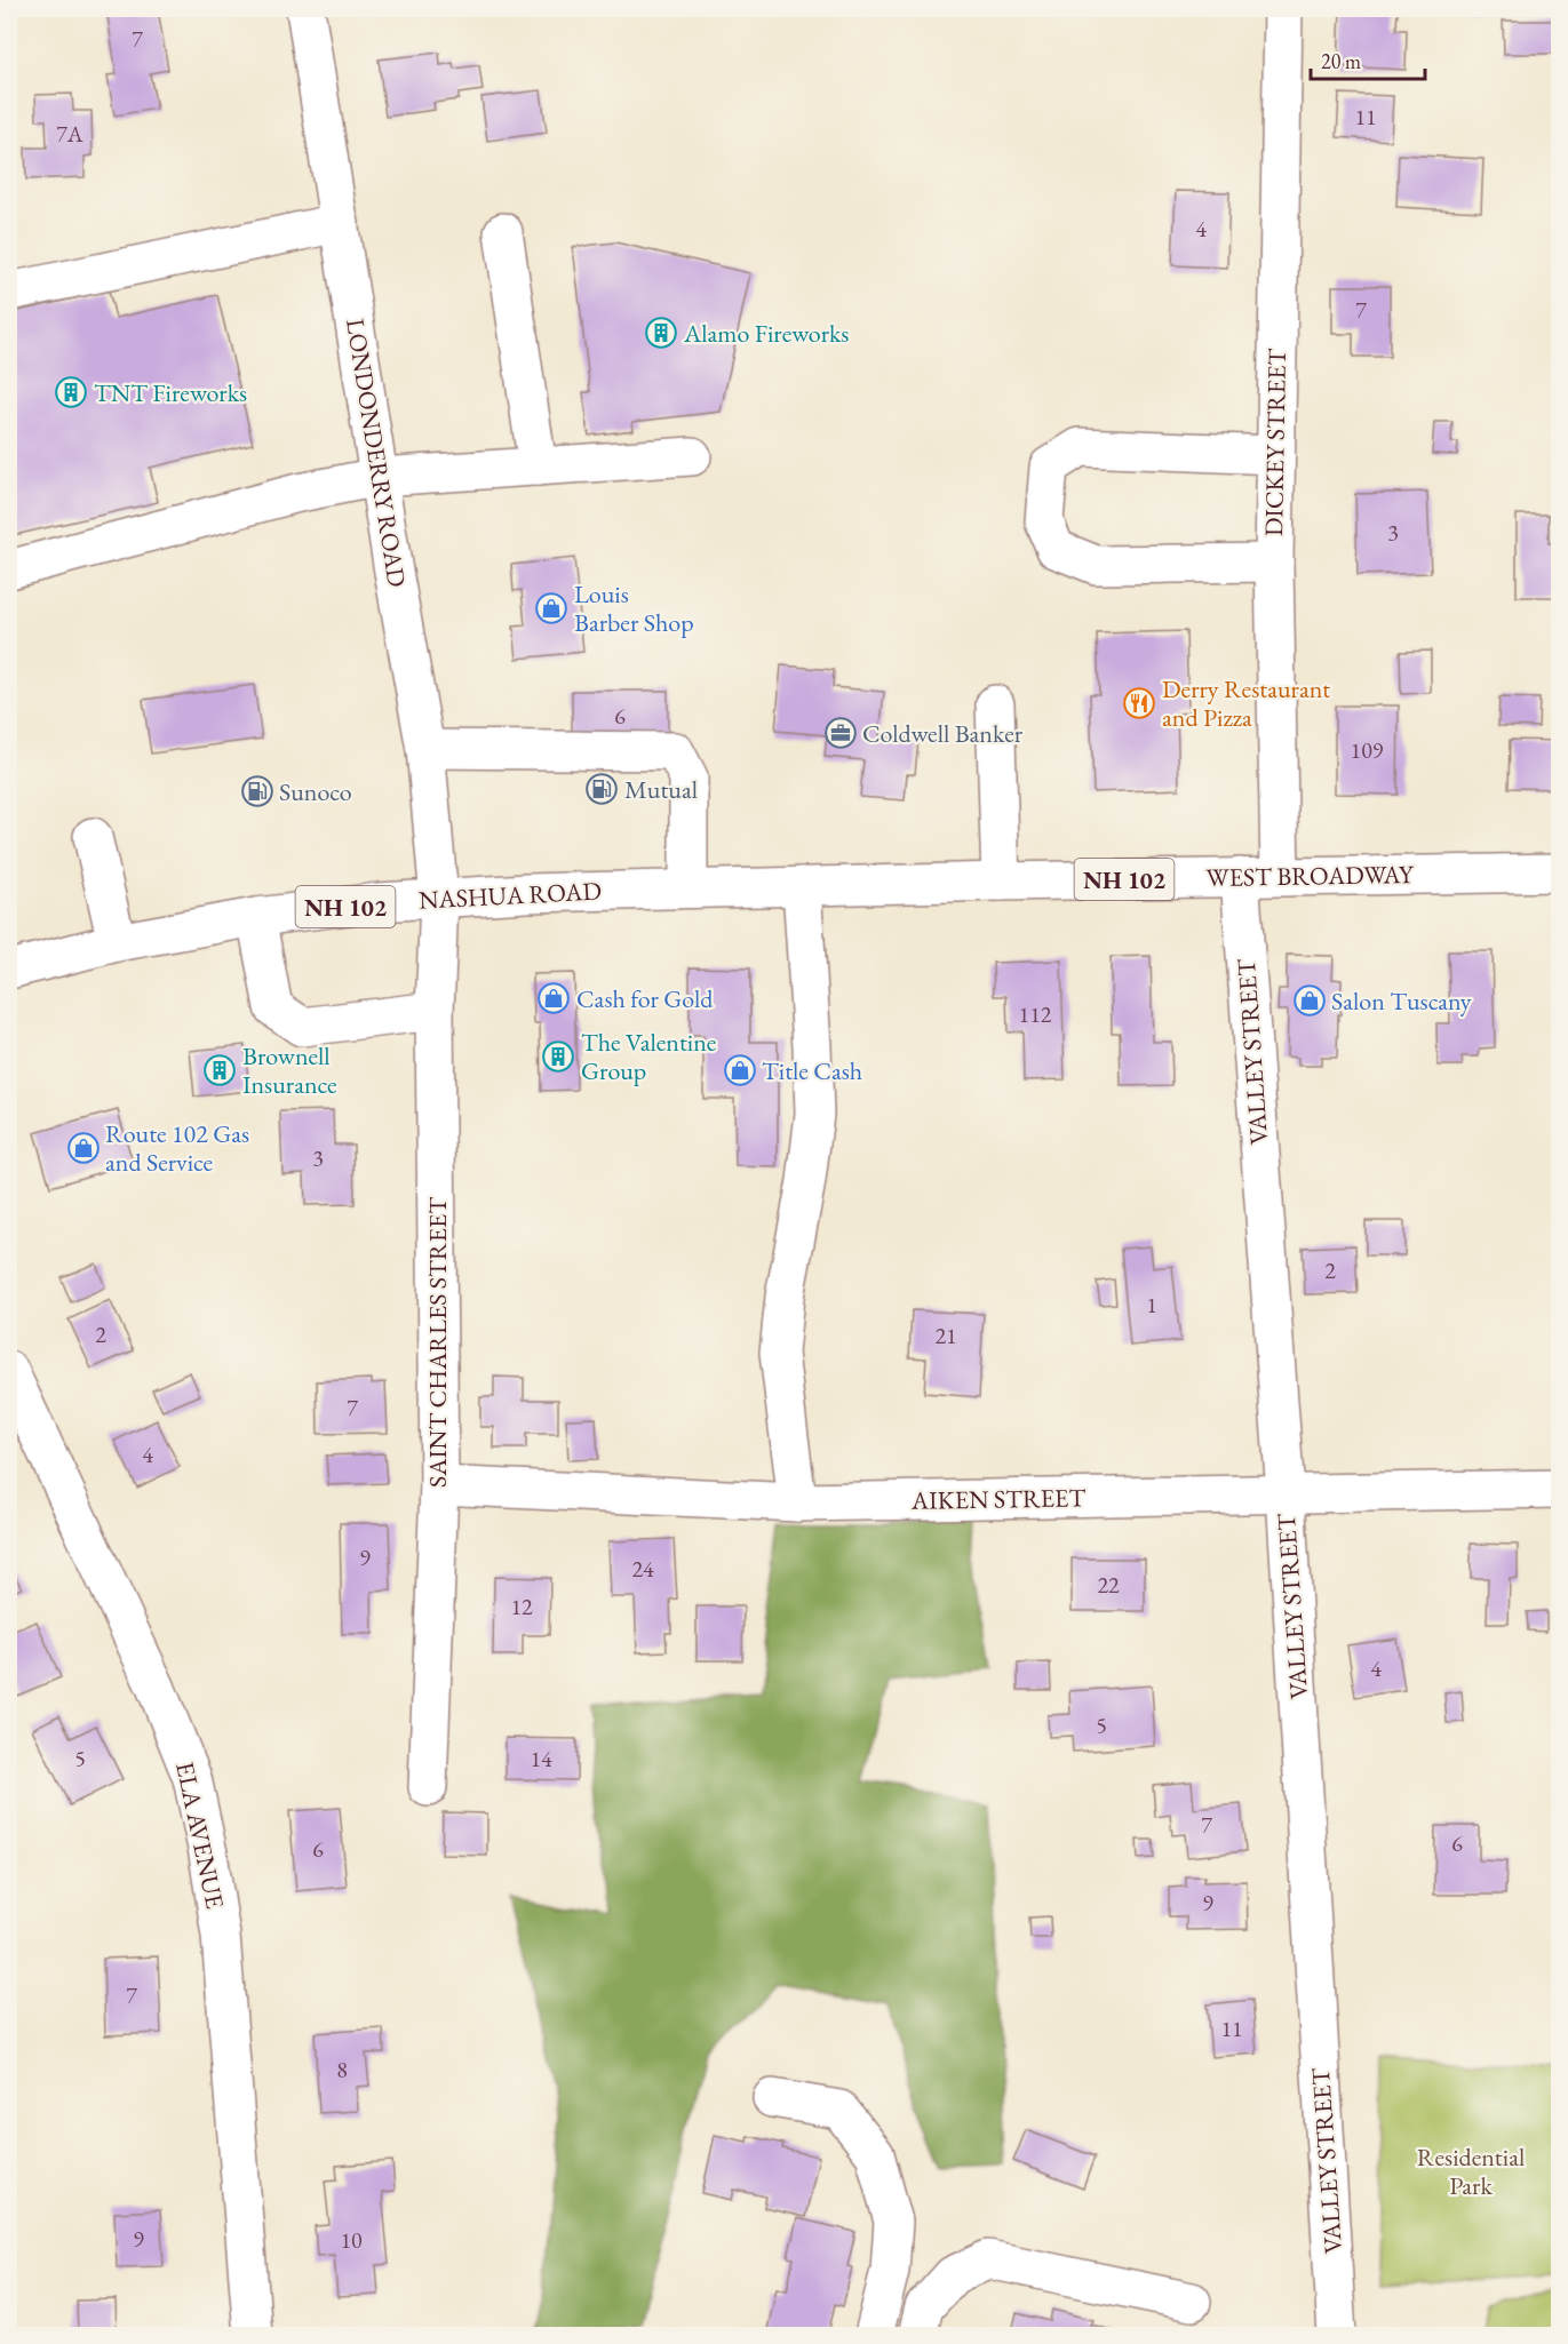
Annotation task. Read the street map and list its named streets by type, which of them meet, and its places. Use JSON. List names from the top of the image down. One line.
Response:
{"streets":{"street":["DICKEY STREET","LONDONDERRY ROAD","WEST BROADWAY","NH 102","NASHUA ROAD","VALLEY STREET","SAINT CHARLES STREET","AIKEN STREET","ELA AVENUE"]},"crossings":[["DICKEY STREET","WEST BROADWAY"],["LONDONDERRY ROAD","NASHUA ROAD"],["LONDONDERRY ROAD","SAINT CHARLES STREET"],["WEST BROADWAY","NASHUA ROAD"],["WEST BROADWAY","VALLEY STREET"],["NASHUA ROAD","SAINT CHARLES STREET"],["VALLEY STREET","AIKEN STREET"],["SAINT CHARLES STREET","AIKEN STREET"]],"parks":["Residential Park"],"places":{"building":["Alamo Fireworks","TNT Fireworks","The Valentine Group","Brownell Insurance"],"shop":["Louis Barber Shop","Cash for Gold","Salon Tuscany","Title Cash","Route 102 Gas and Service"],"restaurant":["Derry Restaurant and Pizza"],"office":["Coldwell Banker"],"fuel station":["Mutual","Sunoco"]},"house_numbers":["7","11","7A","4","7","3","6","109","112","3","2","1","2","21","7","4","9","24","22","12","4","5","5","14","7","6","6","9","7","11","8","9","10"],"scale_bar":"20 m"}
